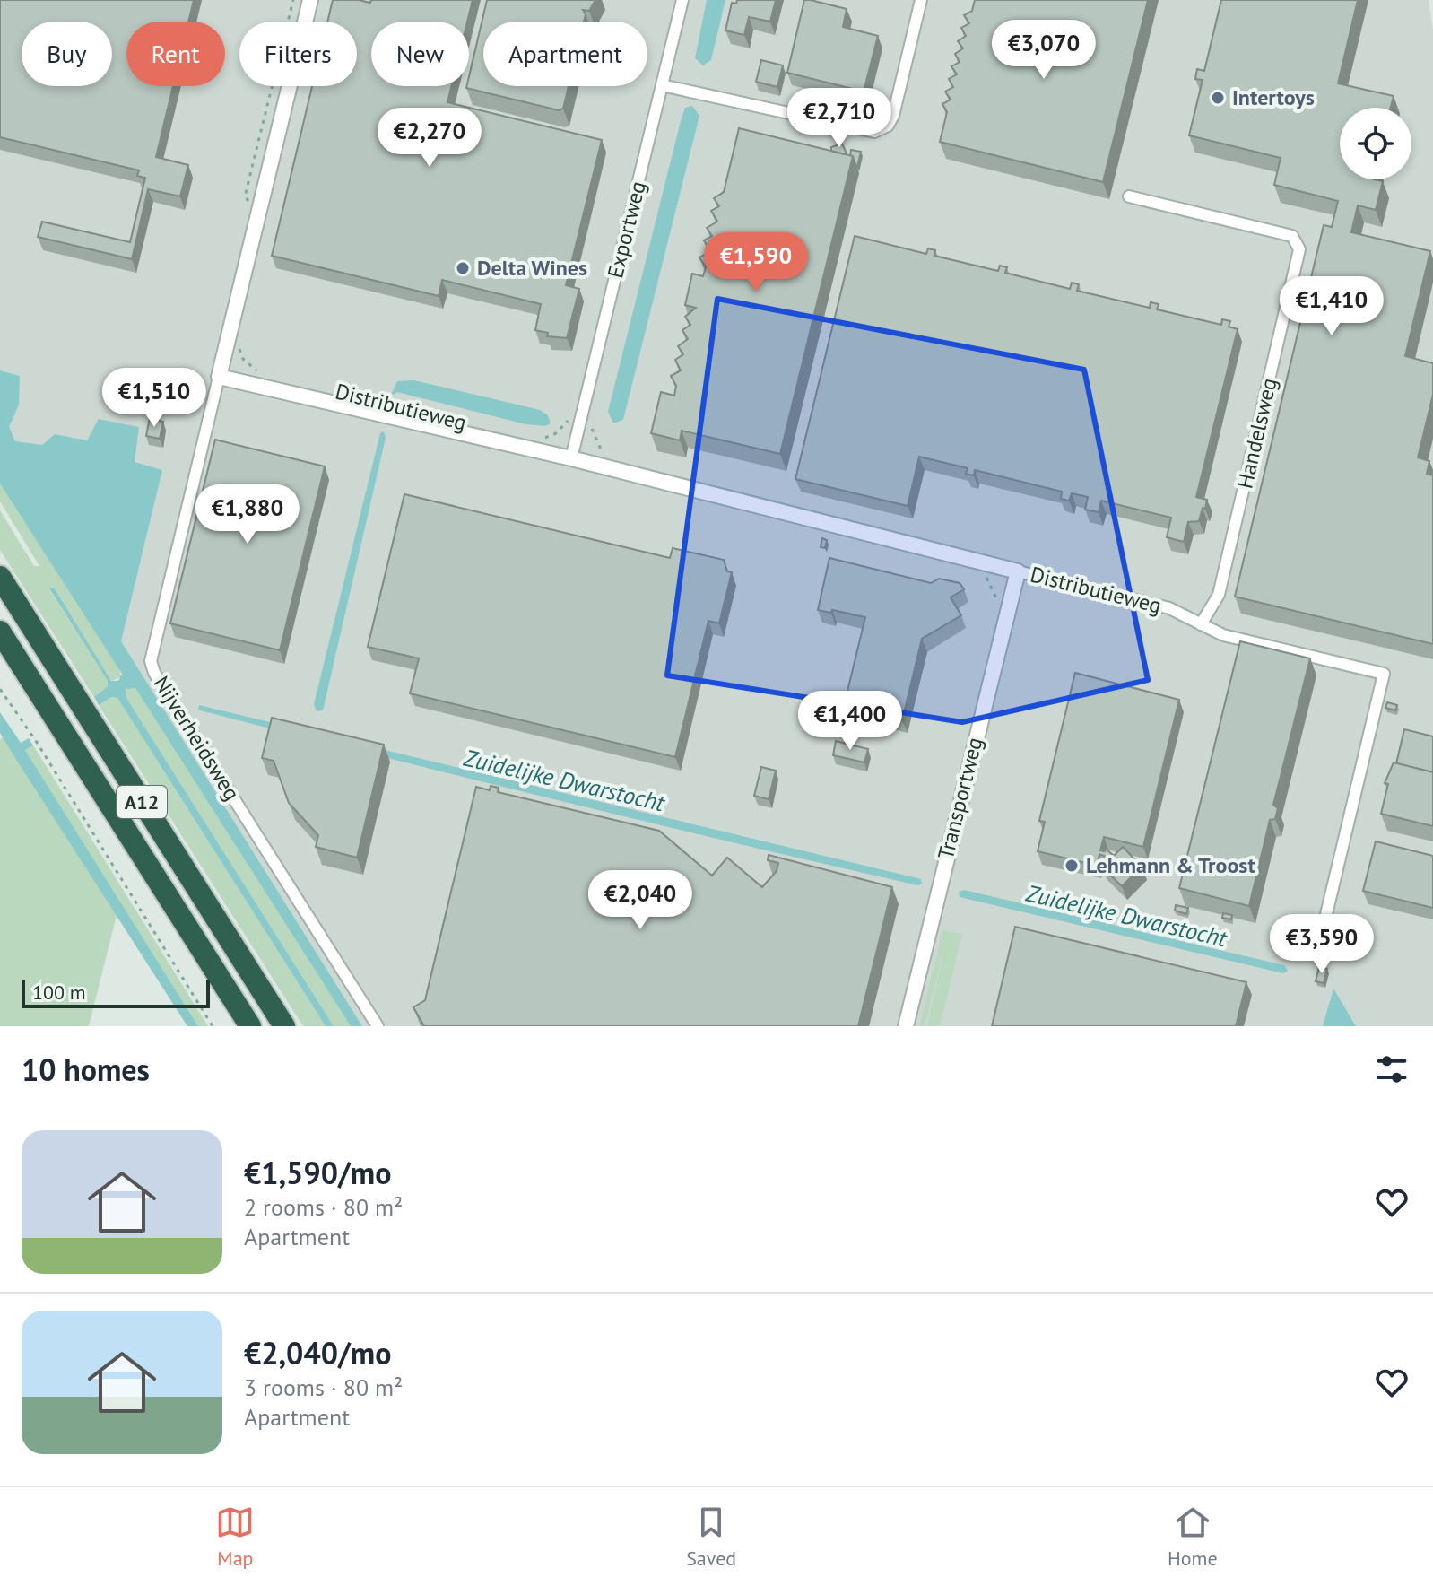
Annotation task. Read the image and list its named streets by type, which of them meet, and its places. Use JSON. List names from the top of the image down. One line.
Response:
{"streets":{"highway":["A12"],"street":["Exportweg","Distributieweg","Handelsweg","Nijverheidsweg","Transportweg"]},"crossings":[["Exportweg","Distributieweg"],["Distributieweg","Handelsweg"],["Distributieweg","Nijverheidsweg"],["Distributieweg","Transportweg"]],"water":["Zuidelijke Dwarstocht"],"places":["Intertoys","Delta Wines","Lehmann & Troost"],"scale_bar":"100 m","page":{"price":["€3,070","€2,710","€2,270","€1,590","€1,410","€1,510","€1,880","€1,400","€2,040","€3,590"],"chip":["Buy","Rent","Filters","New","Apartment"],"scale":"100 m","heading":"10 homes","list":[{"name":"€1,590/mo","note":"2 rooms · 80 m² · Apartment"},{"name":"€2,040/mo","note":"3 rooms · 80 m² · Apartment"}],"tabs":["Map","Saved","Home"]}}
